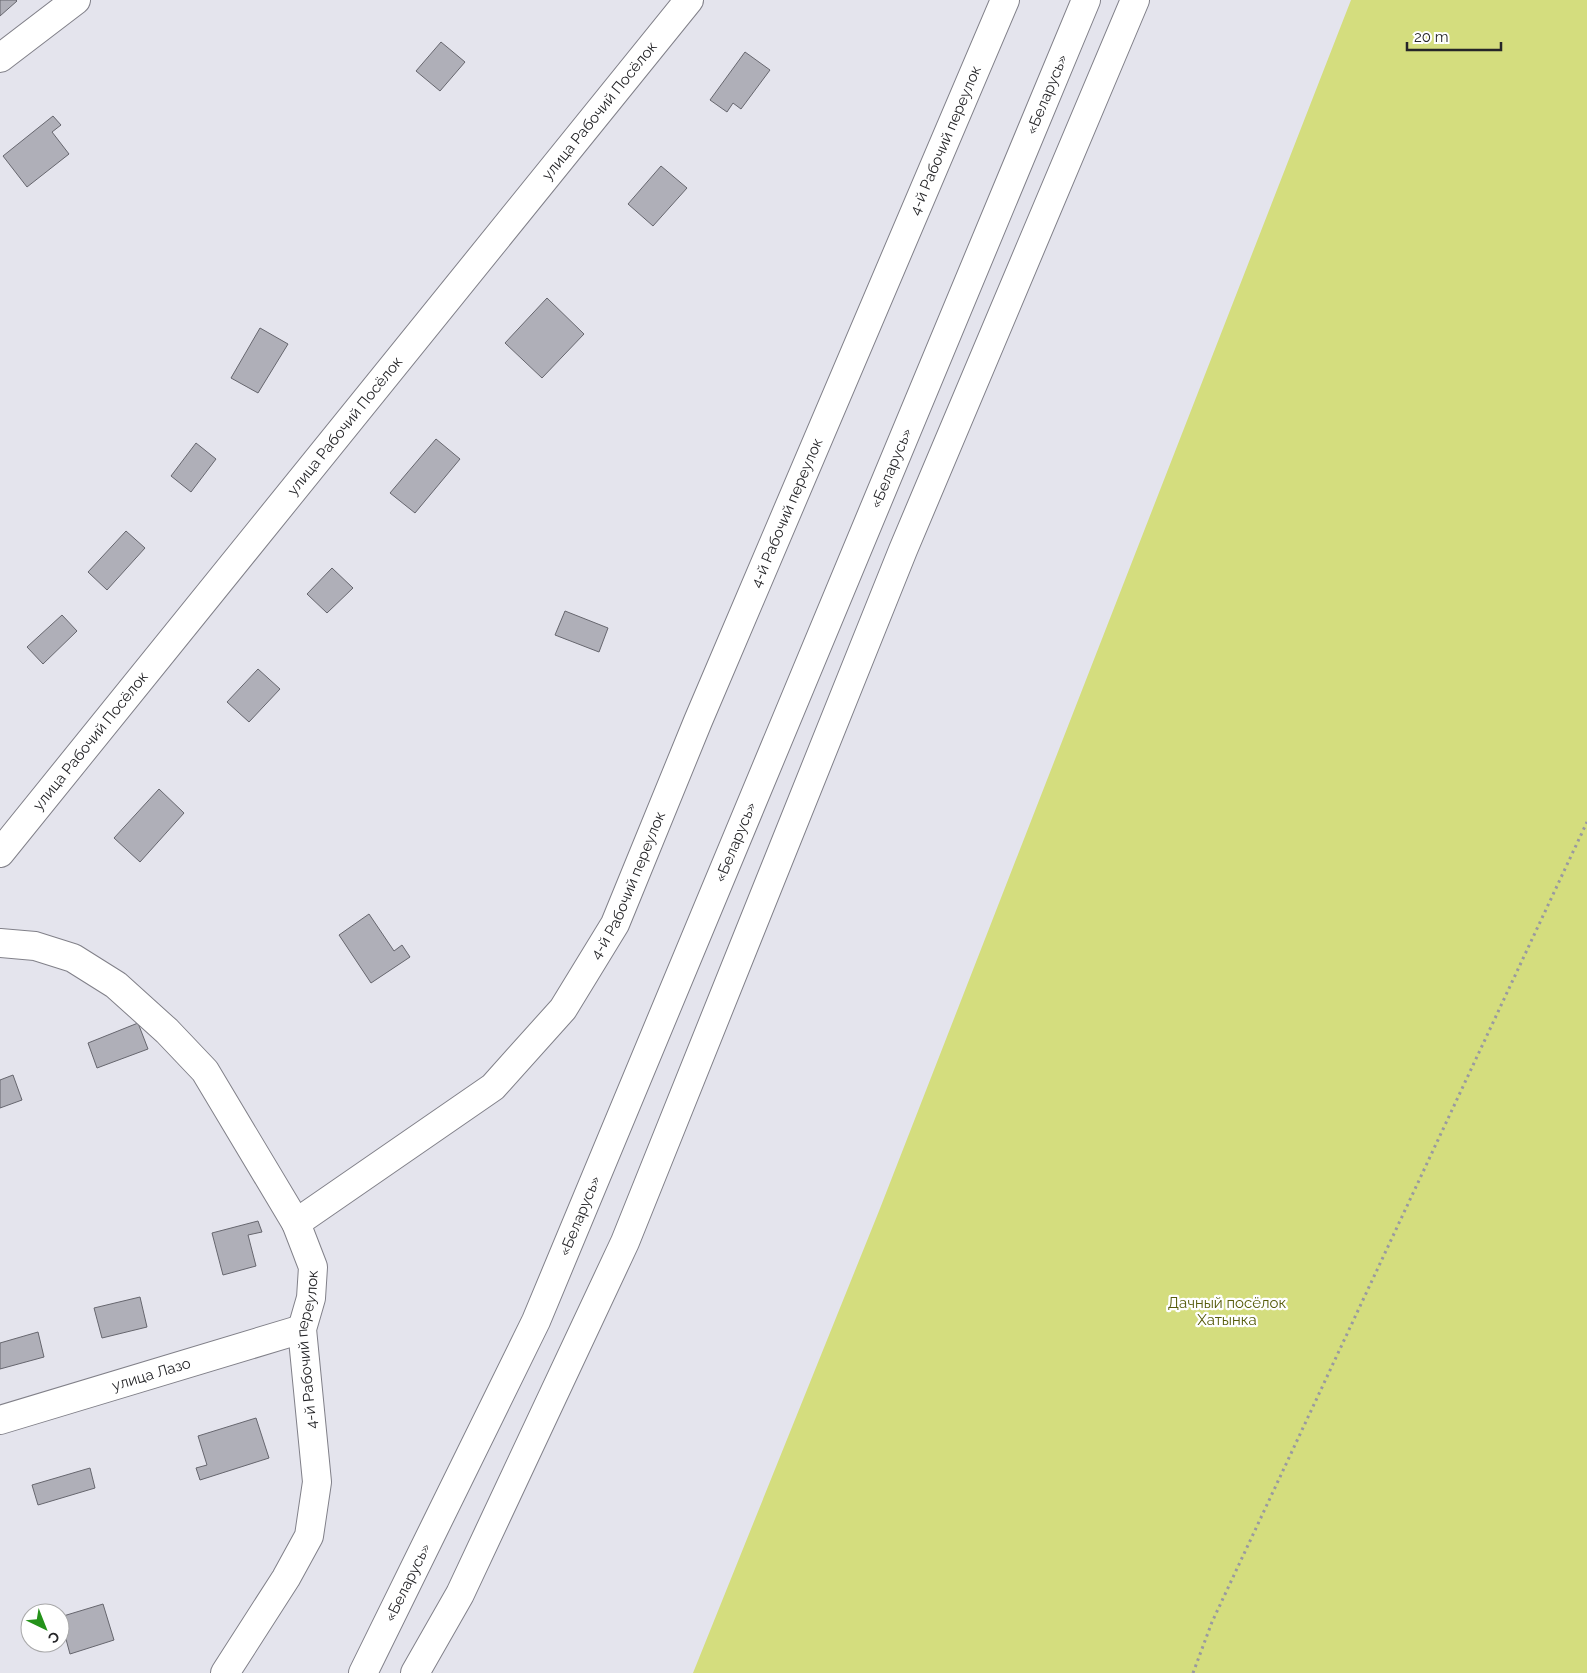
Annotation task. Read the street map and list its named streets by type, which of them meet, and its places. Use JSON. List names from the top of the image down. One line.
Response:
{"streets":{"main road":["«Беларусь»","улица Рабочий Посёлок","4-й Рабочий переулок","улица Лазо"]},"crossings":[["4-й Рабочий переулок","улица Лазо"]],"parks":["Дачный посёлок Хатынка"],"scale_bar":"20 m","north":"bottom right"}
